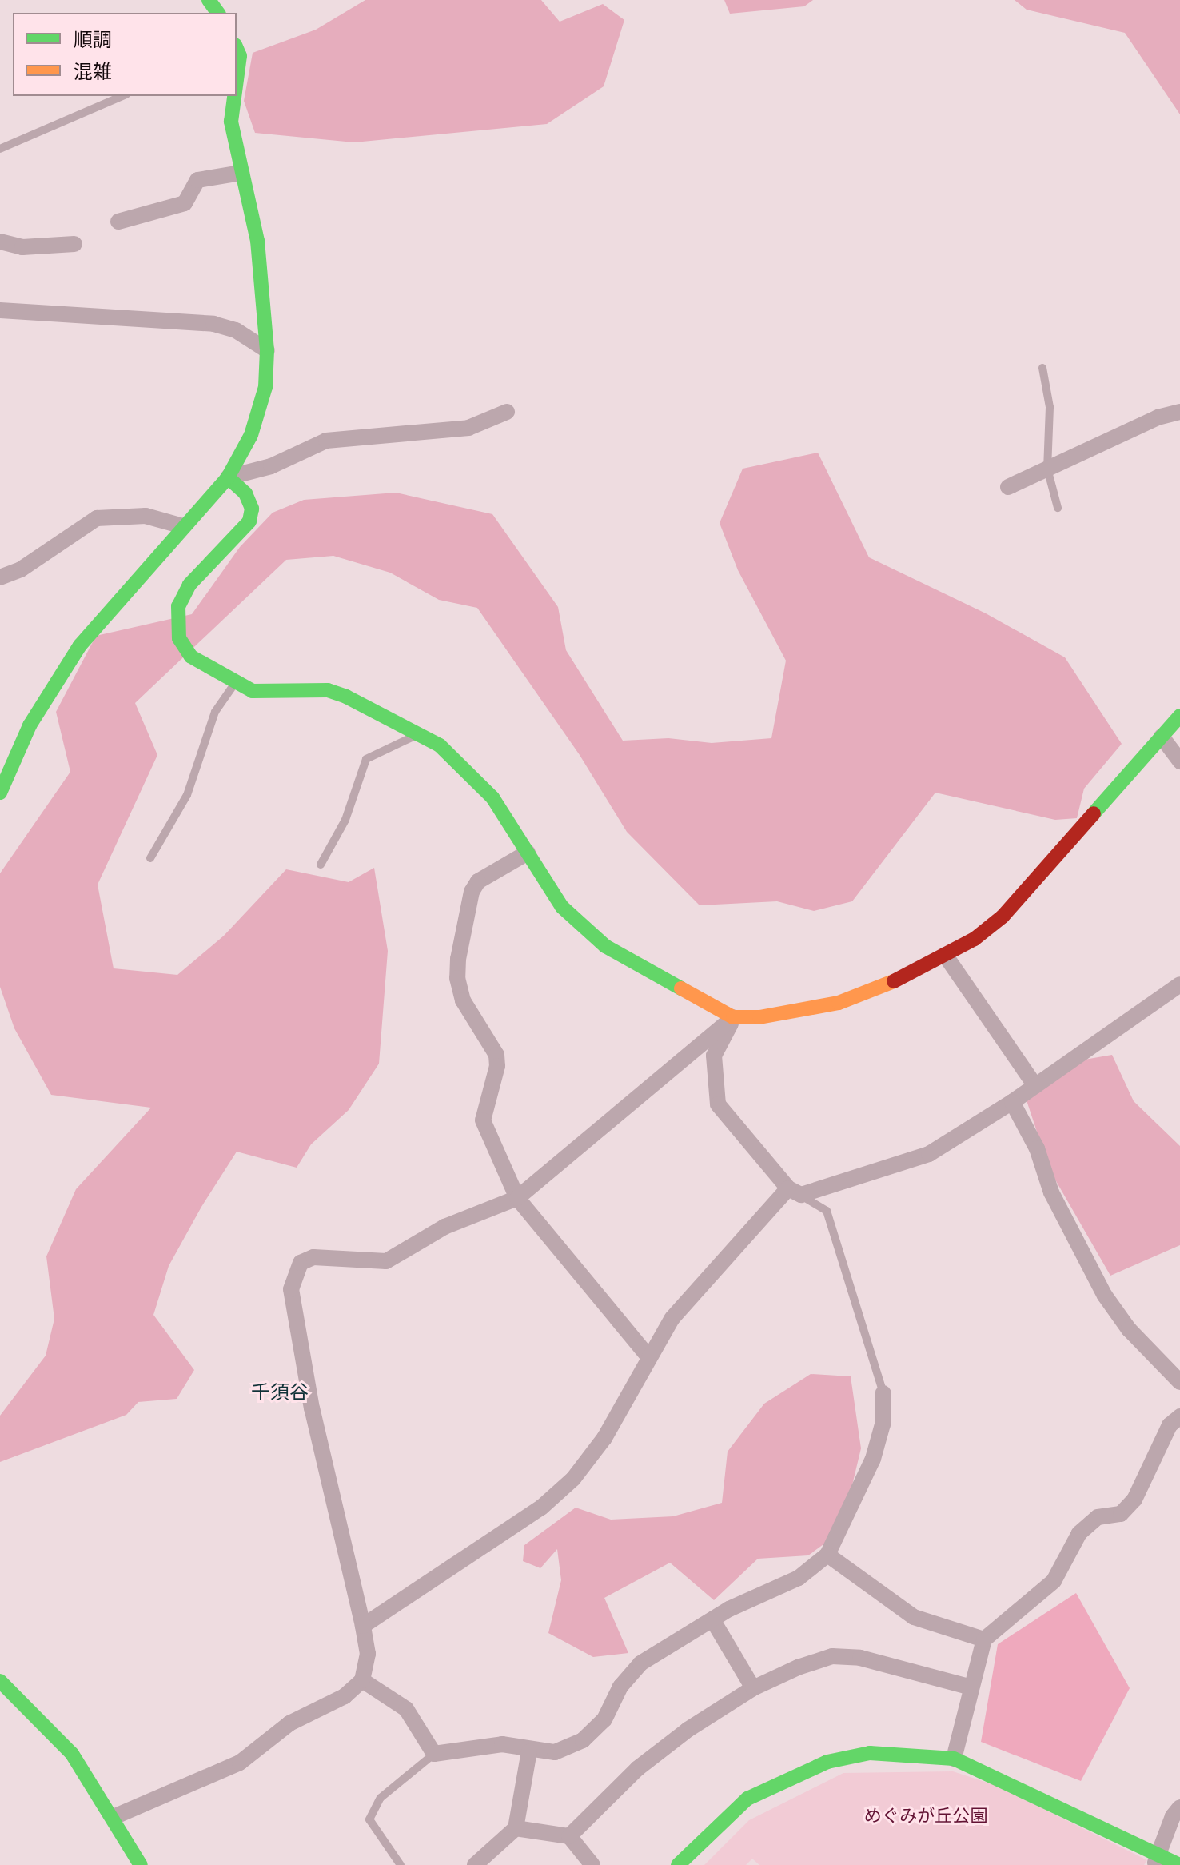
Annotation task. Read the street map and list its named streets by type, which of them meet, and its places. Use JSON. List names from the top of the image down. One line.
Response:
{"districts":["千須谷"],"parks":["めぐみが丘公園"],"legend":["順調","混雑"]}
